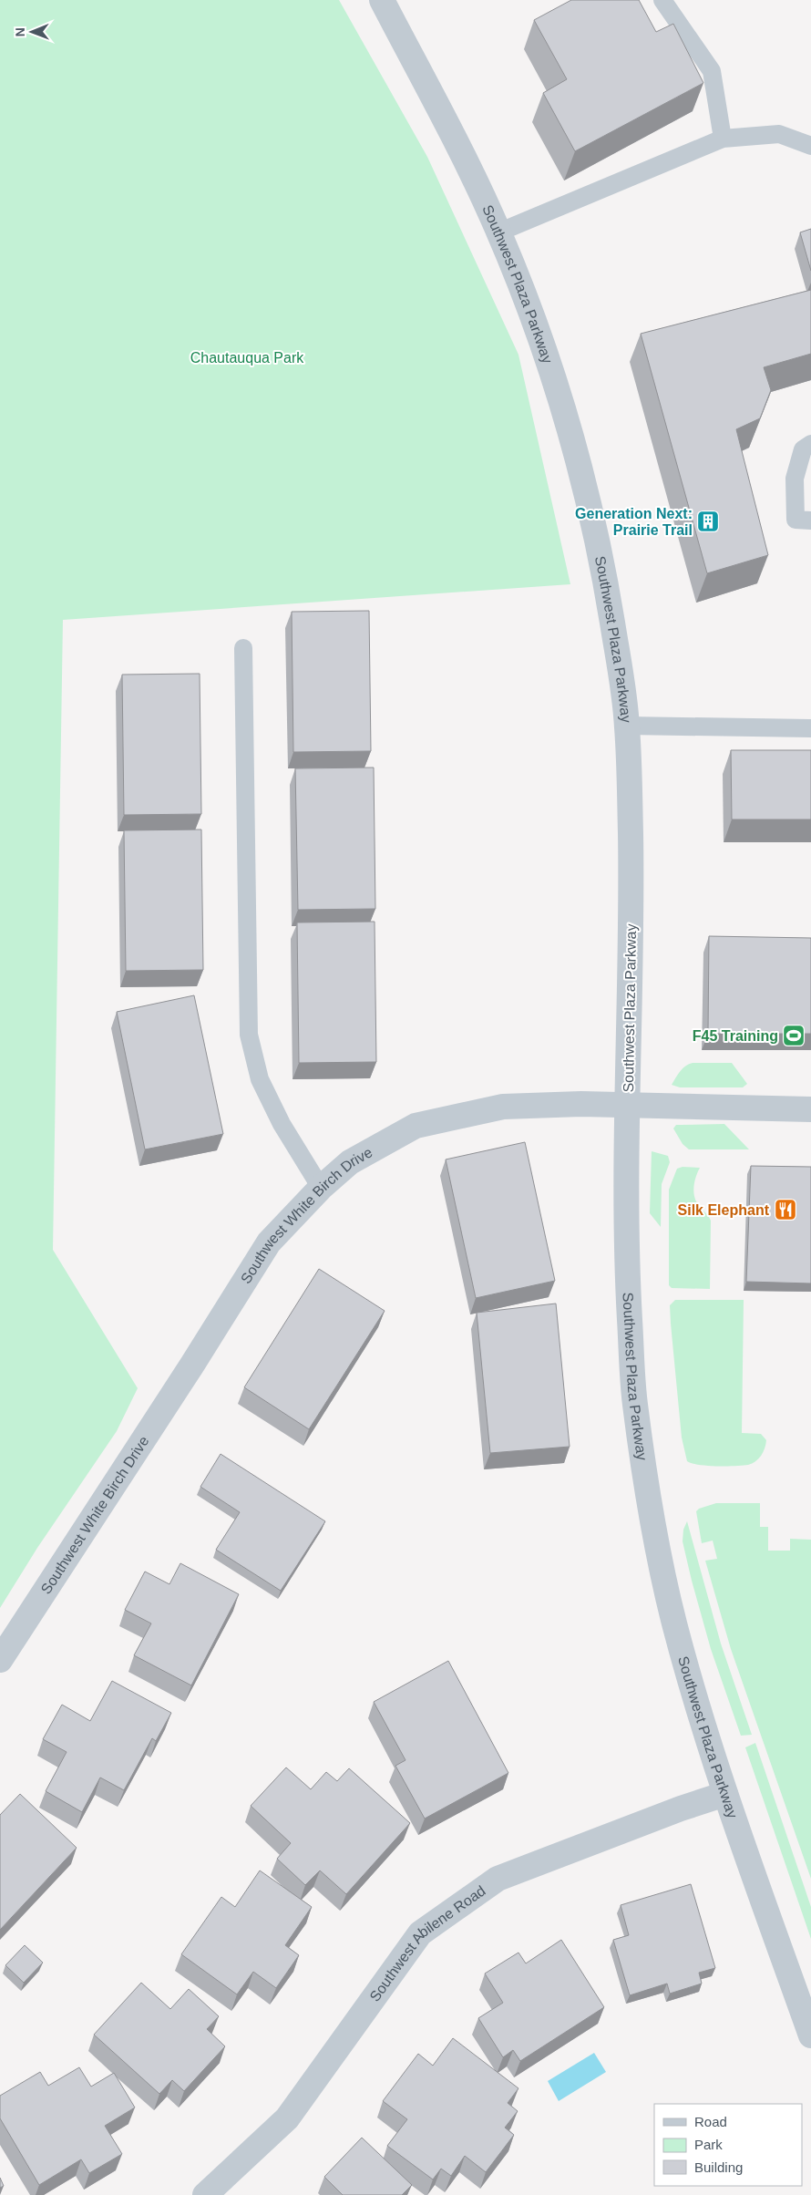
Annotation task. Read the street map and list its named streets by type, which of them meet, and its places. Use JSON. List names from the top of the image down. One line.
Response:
{"streets":{"street":["Southwest Plaza Parkway","Southwest White Birch Drive","Southwest Abilene Road"]},"crossings":[["Southwest Plaza Parkway","Southwest White Birch Drive"],["Southwest Plaza Parkway","Southwest Abilene Road"]],"parks":["Chautauqua Park"],"places":{"building":["Generation Next: Prairie Trail"],"sports":["F45 Training"],"restaurant":["Silk Elephant"]},"legend":["Road","Park","Building"],"north":"left"}
